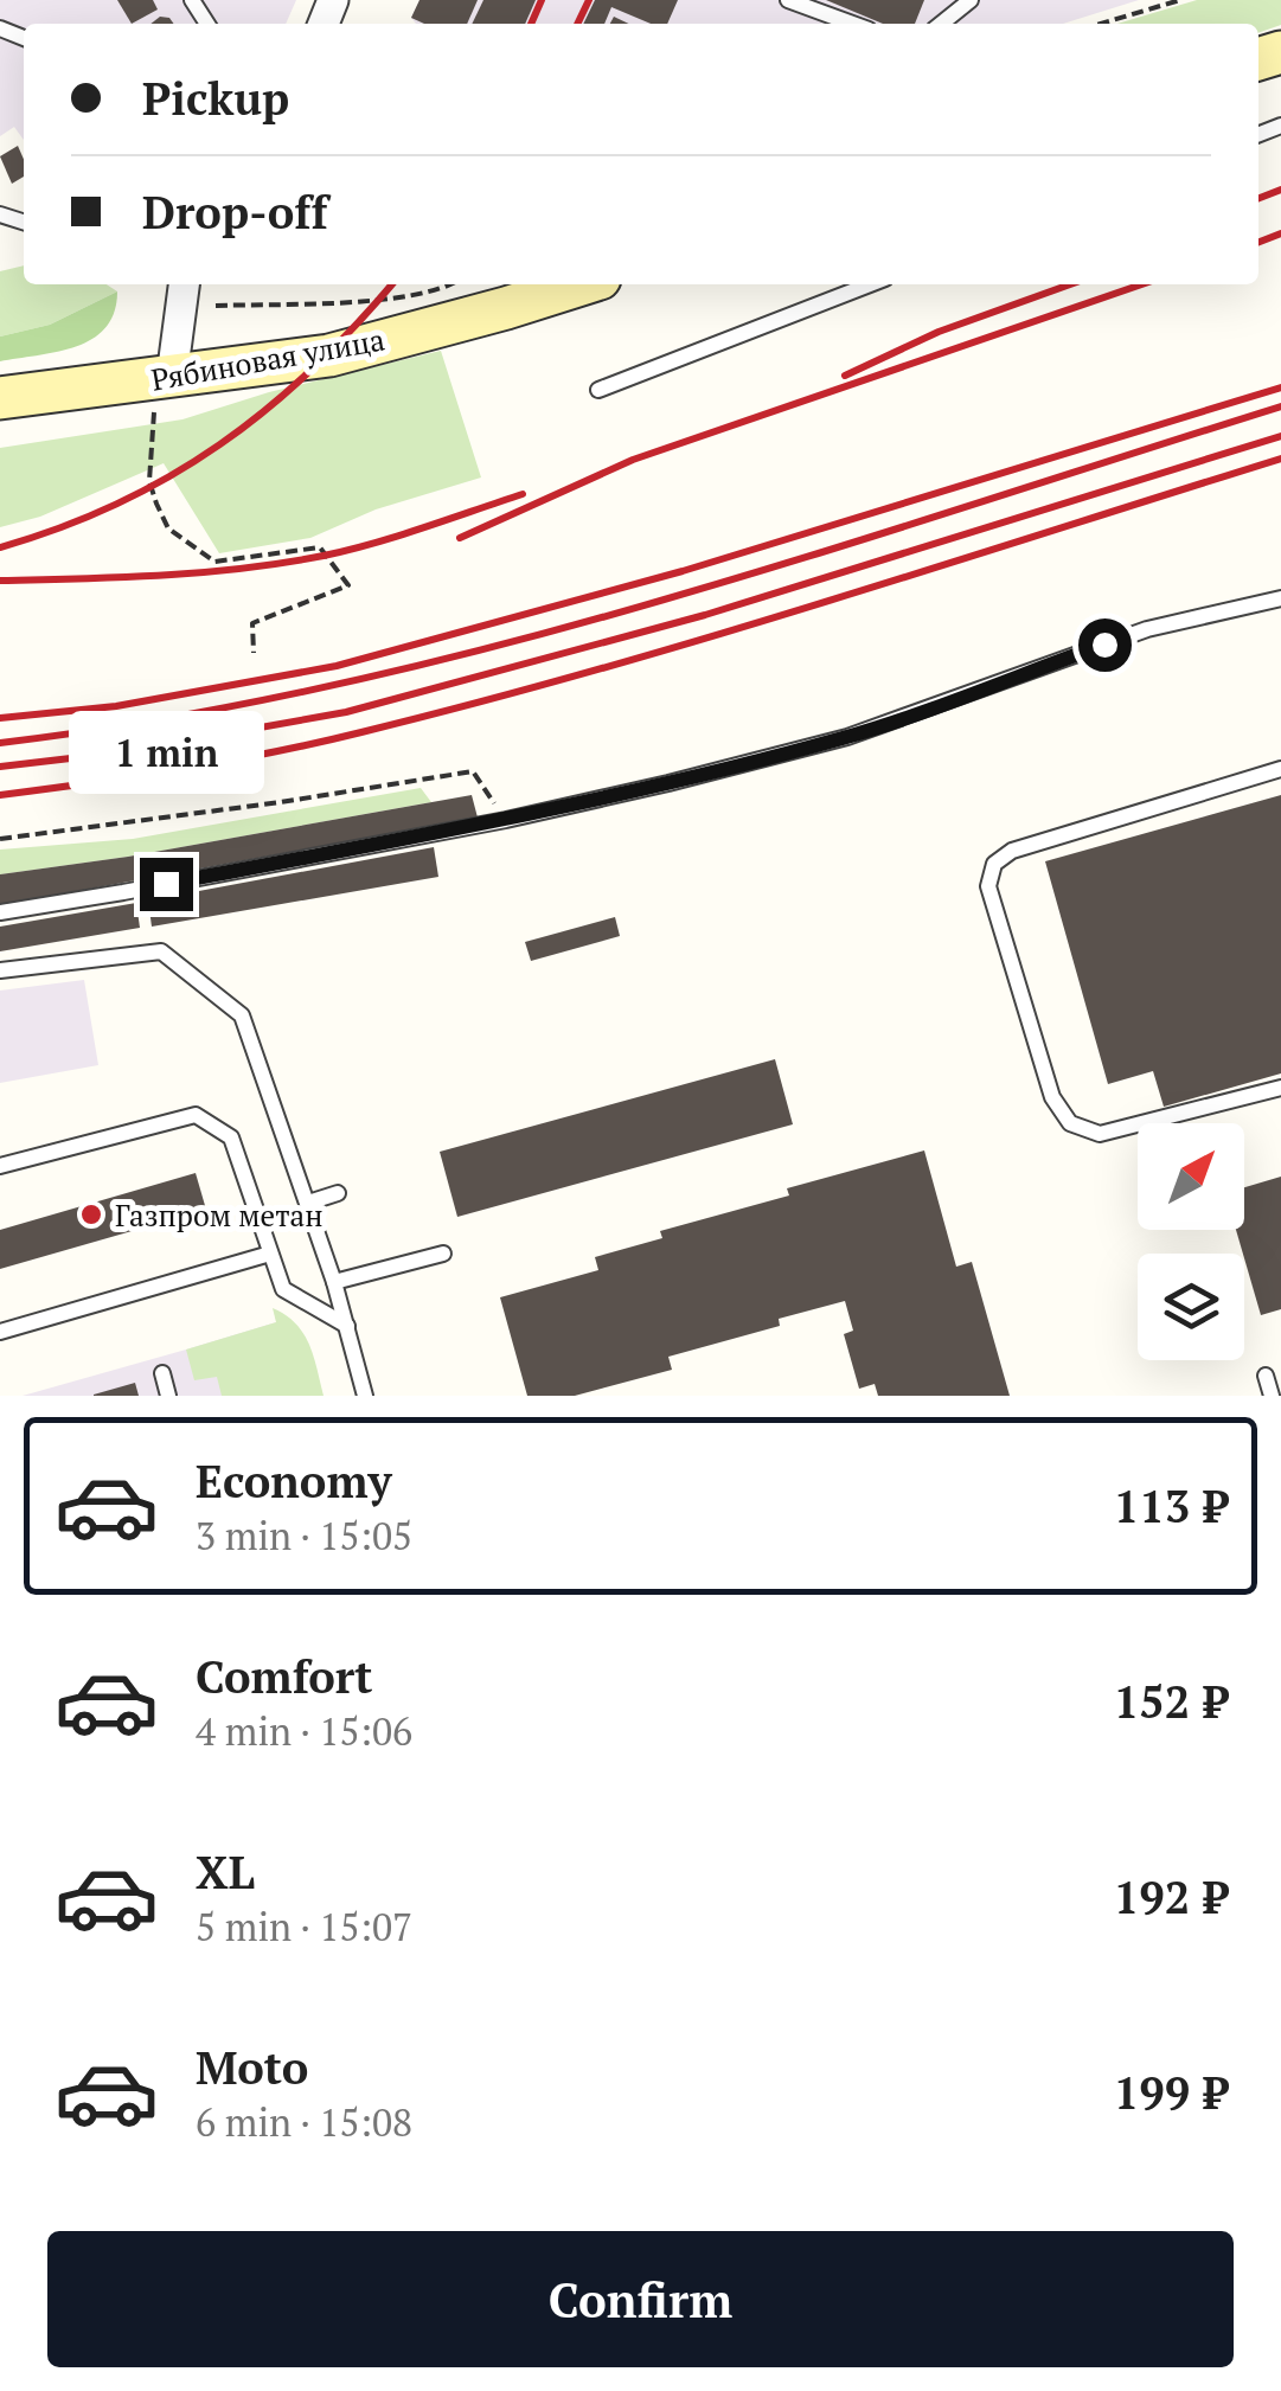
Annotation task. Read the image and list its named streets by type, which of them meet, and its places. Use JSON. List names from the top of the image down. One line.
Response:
{"streets":{"street":["Рябиновая улица"]},"places":["Газпром метан"],"north":"top right","page":{"banner":["Pickup","Drop-off"],"bubble":"1 min","list":[{"name":"Economy","note":"3 min · 15:05","value":"113 ₽"},{"name":"Comfort","note":"4 min · 15:06","value":"152 ₽"},{"name":"XL","note":"5 min · 15:07","value":"192 ₽"},{"name":"Moto","note":"6 min · 15:08","value":"199 ₽"}],"buttons":"Confirm"}}
